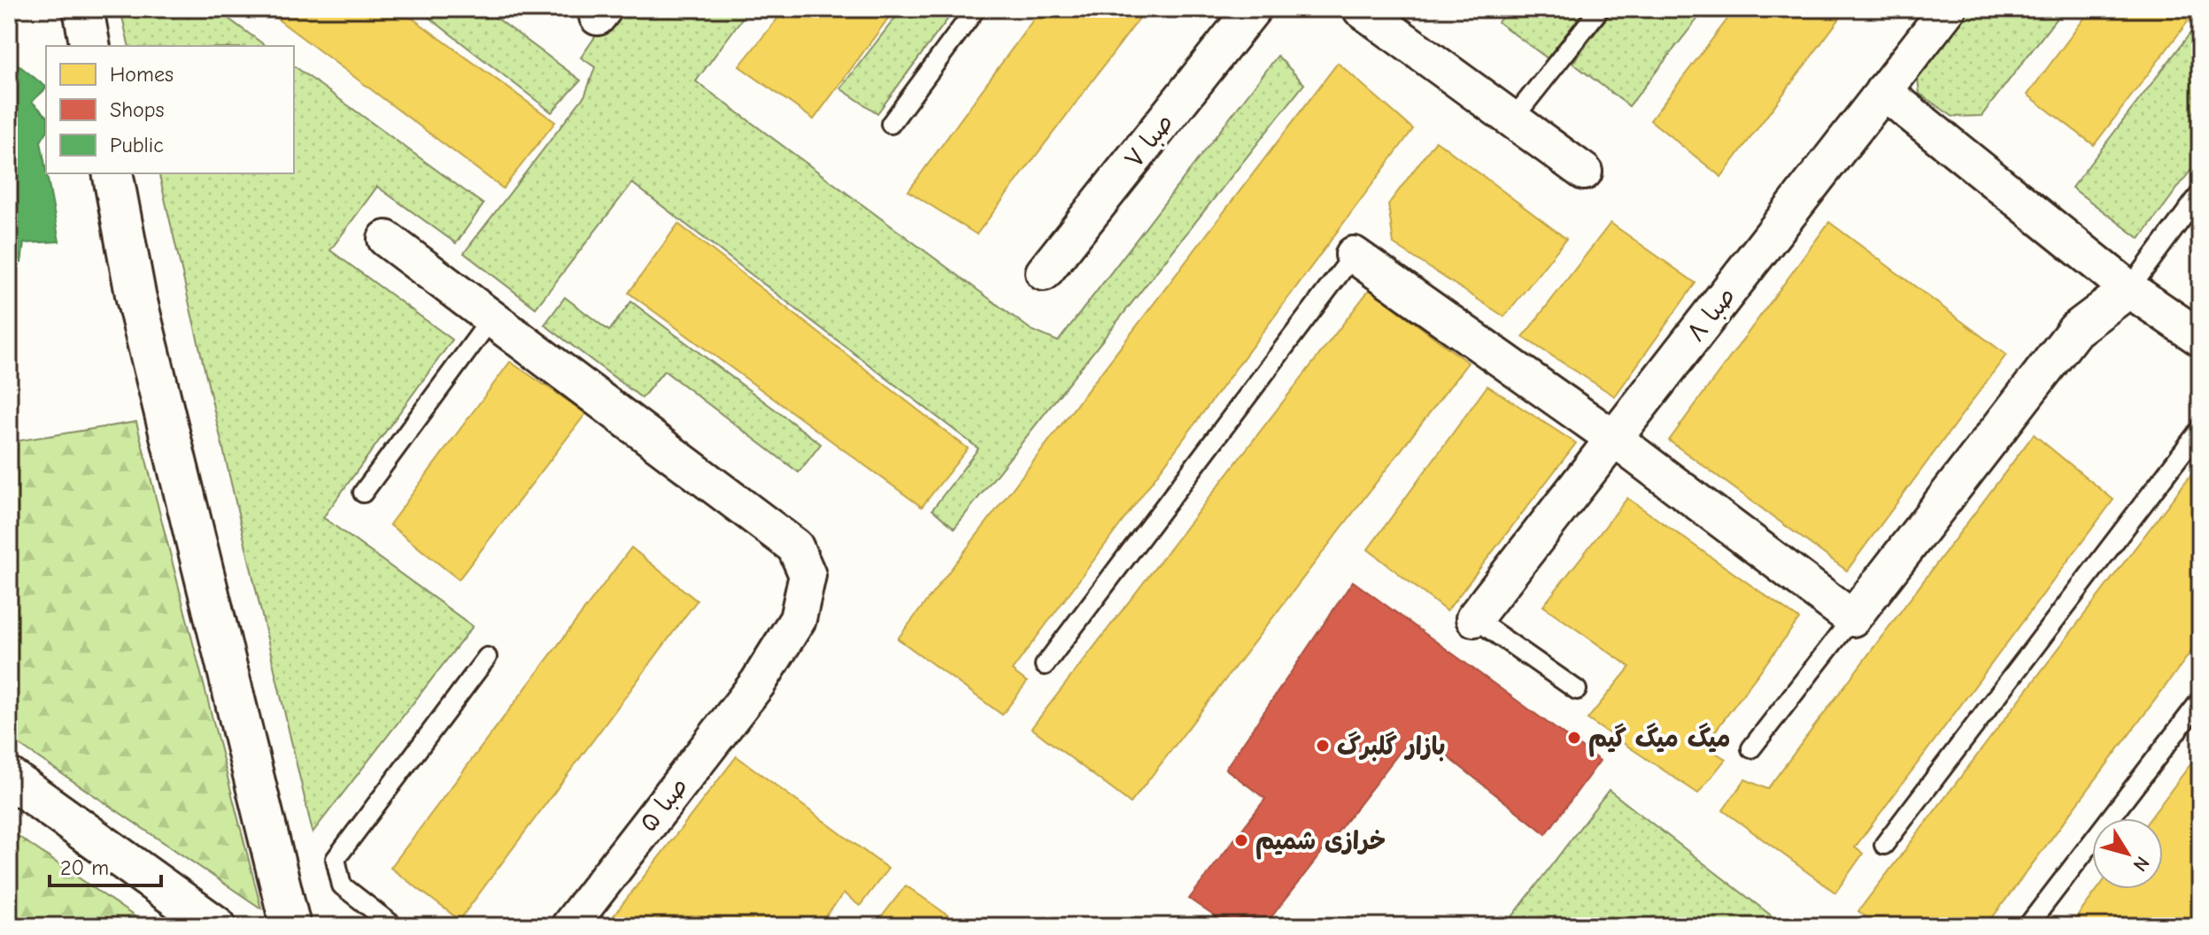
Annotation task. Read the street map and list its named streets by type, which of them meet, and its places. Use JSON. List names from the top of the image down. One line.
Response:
{"streets":{"street":["صبا ۷","صبا ۸","صبا ۵"]},"places":["میگ میگ گیم","بازار گلبرگ","خرازی شمیم"],"legend":["Homes","Shops","Public"],"scale_bar":"20 m","north":"bottom right"}
